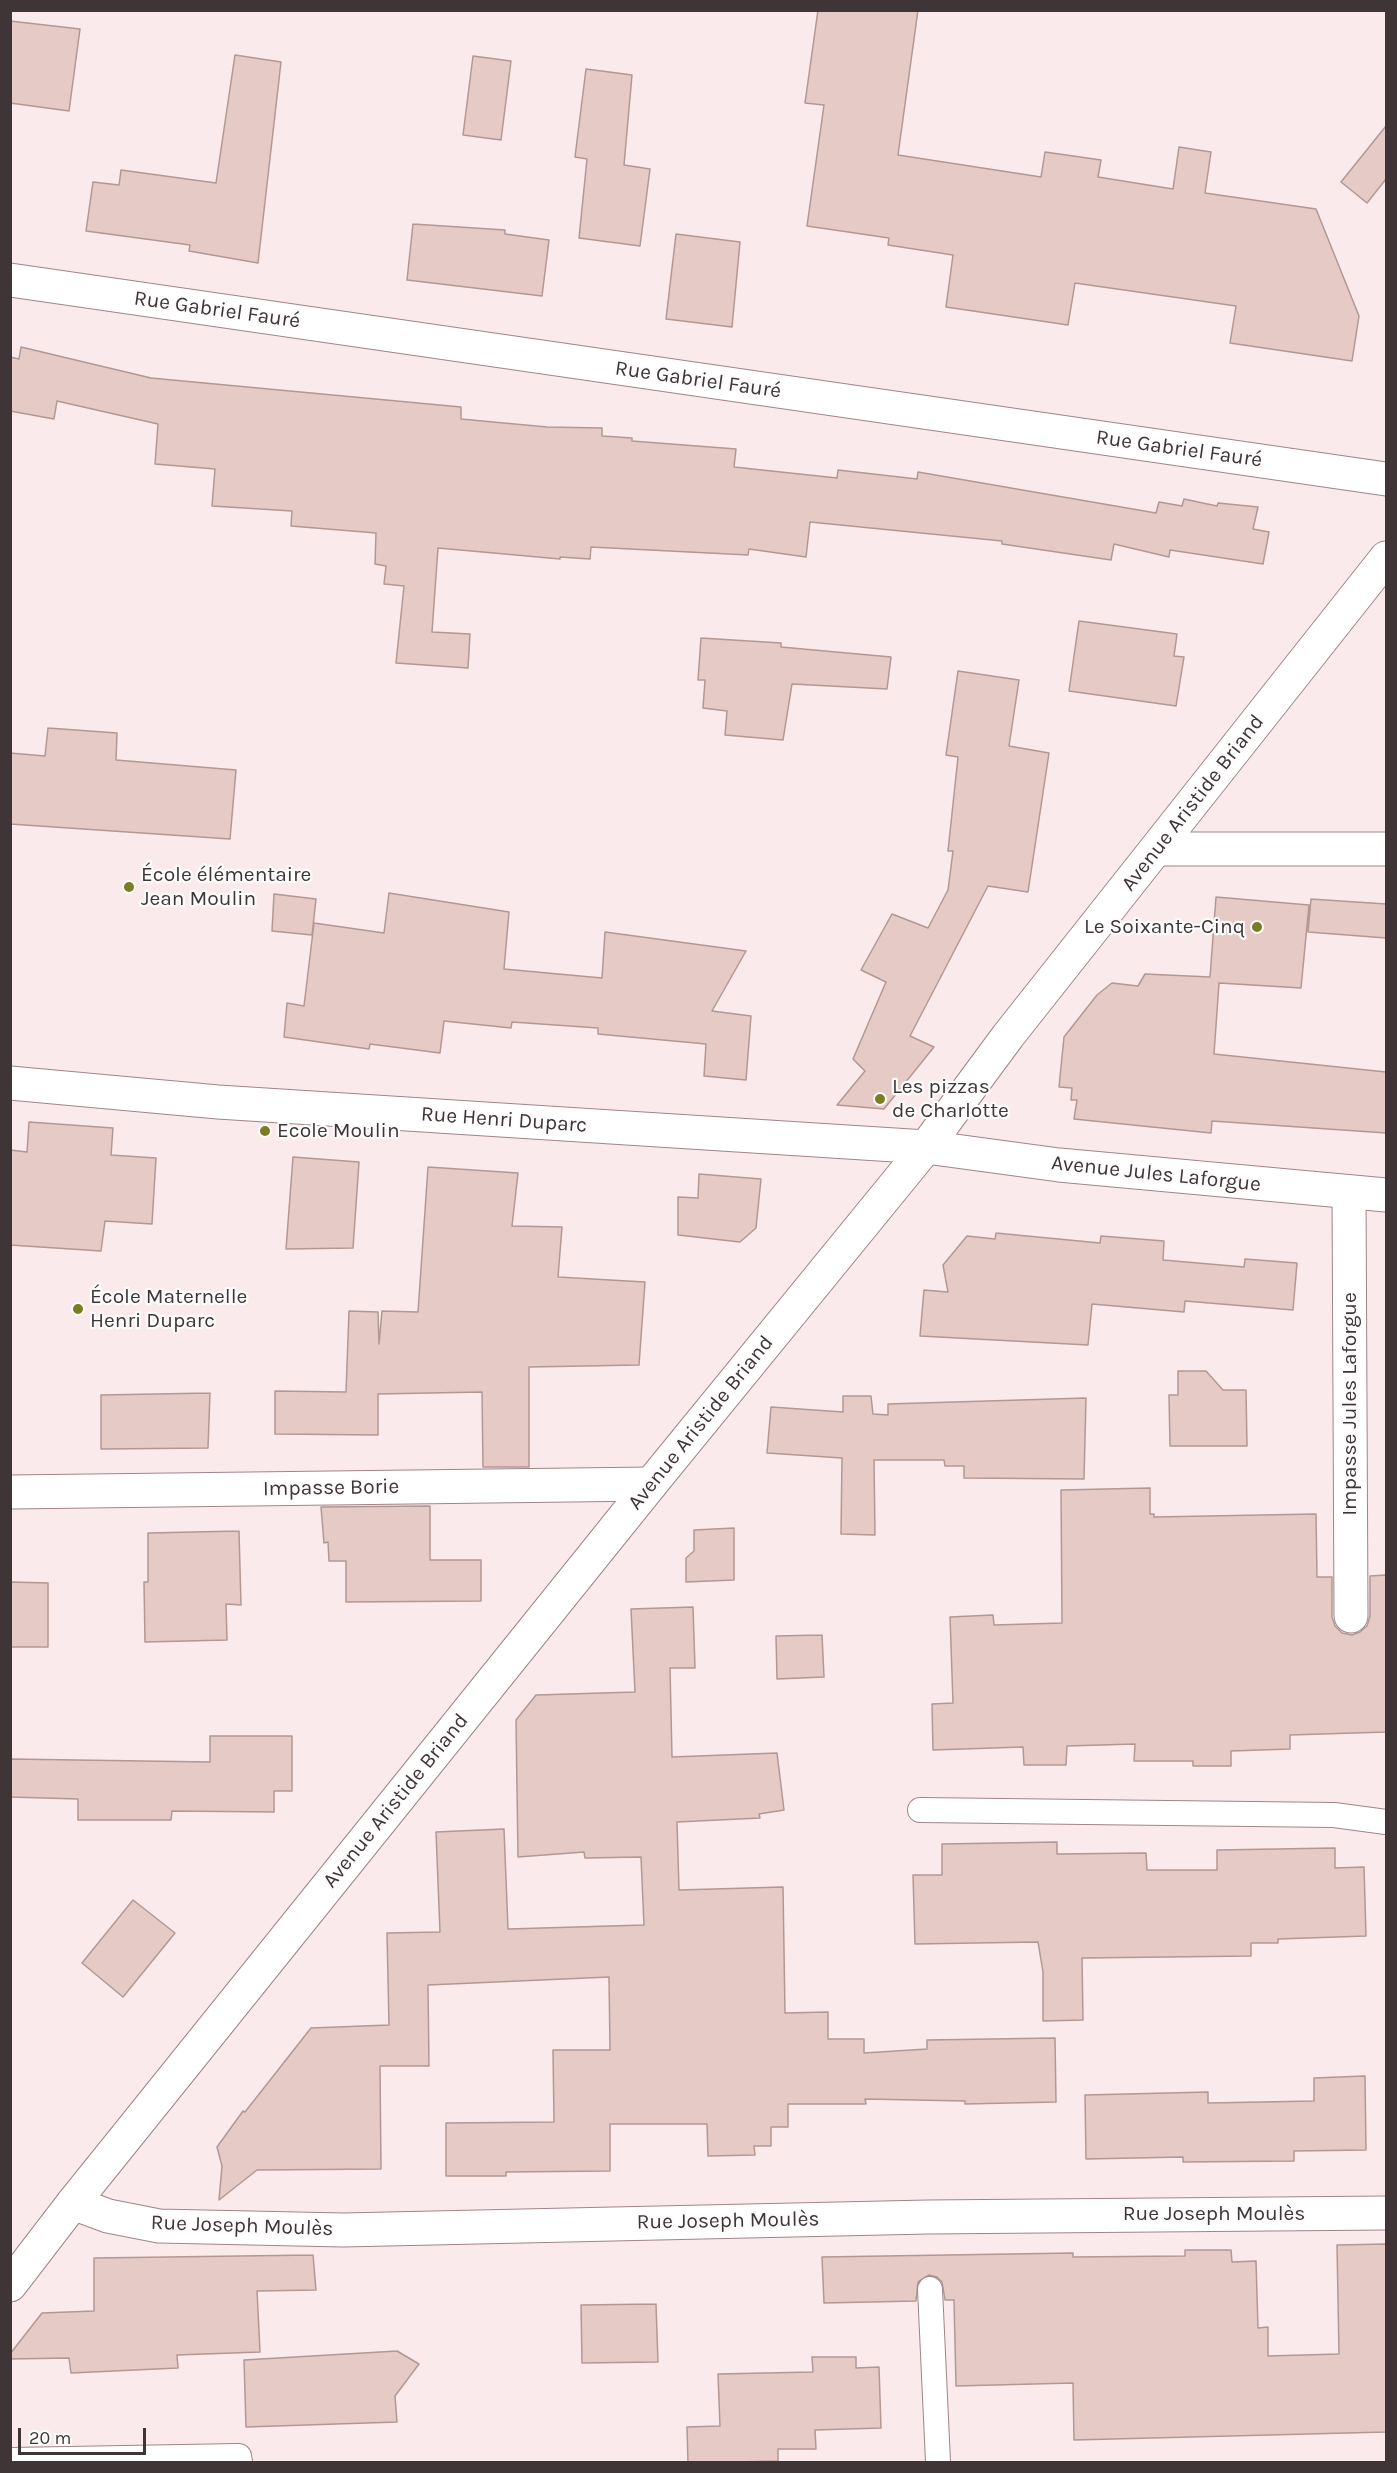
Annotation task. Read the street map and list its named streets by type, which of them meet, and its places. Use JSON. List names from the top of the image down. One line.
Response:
{"streets":{"street":["Rue Gabriel Fauré","Avenue Aristide Briand","Rue Henri Duparc","Avenue Jules Laforgue","Impasse Jules Laforgue","Impasse Borie","Rue Joseph Moulès"]},"crossings":[["Avenue Aristide Briand","Rue Henri Duparc"],["Avenue Aristide Briand","Avenue Jules Laforgue"],["Avenue Aristide Briand","Impasse Borie"],["Avenue Aristide Briand","Rue Joseph Moulès"],["Rue Henri Duparc","Avenue Jules Laforgue"],["Avenue Jules Laforgue","Impasse Jules Laforgue"]],"places":["École élémentaire Jean Moulin","Le Soixante-Cinq","Les pizzas de Charlotte","Ecole Moulin","École Maternelle Henri Duparc"],"scale_bar":"20 m"}
